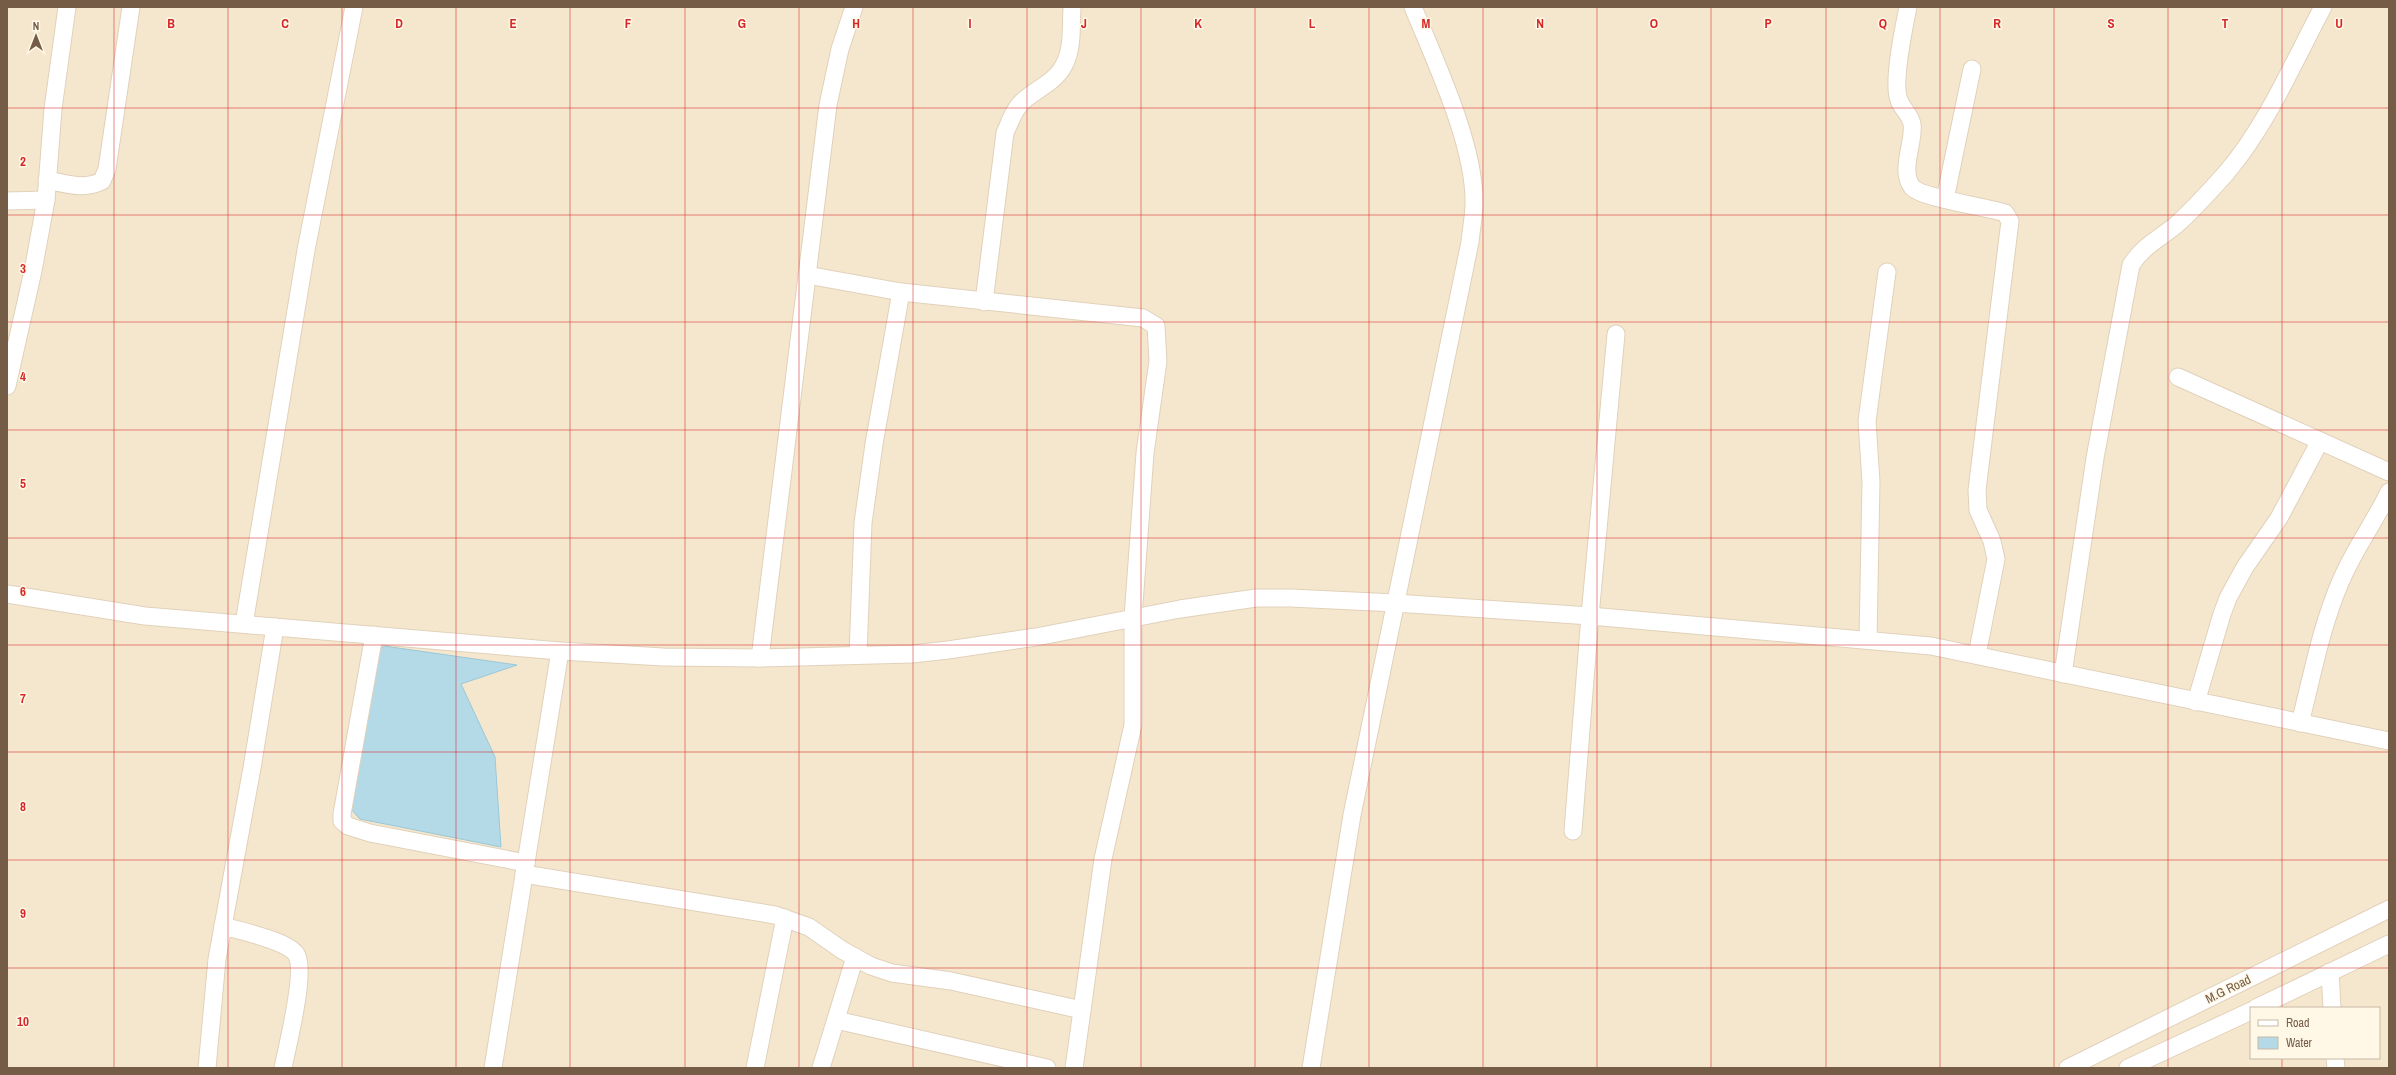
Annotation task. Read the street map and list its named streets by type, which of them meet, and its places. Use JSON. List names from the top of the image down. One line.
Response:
{"streets":{"street":["M.G Road"]},"legend":["Road","Water"],"north":"top","grid":{"columns":["B","C","D","E","F","G","H","I","J","K","L","M","N","O","P","Q","R","S","T","U"],"rows":["2","3","4","5","6","7","8","9","10"]}}
